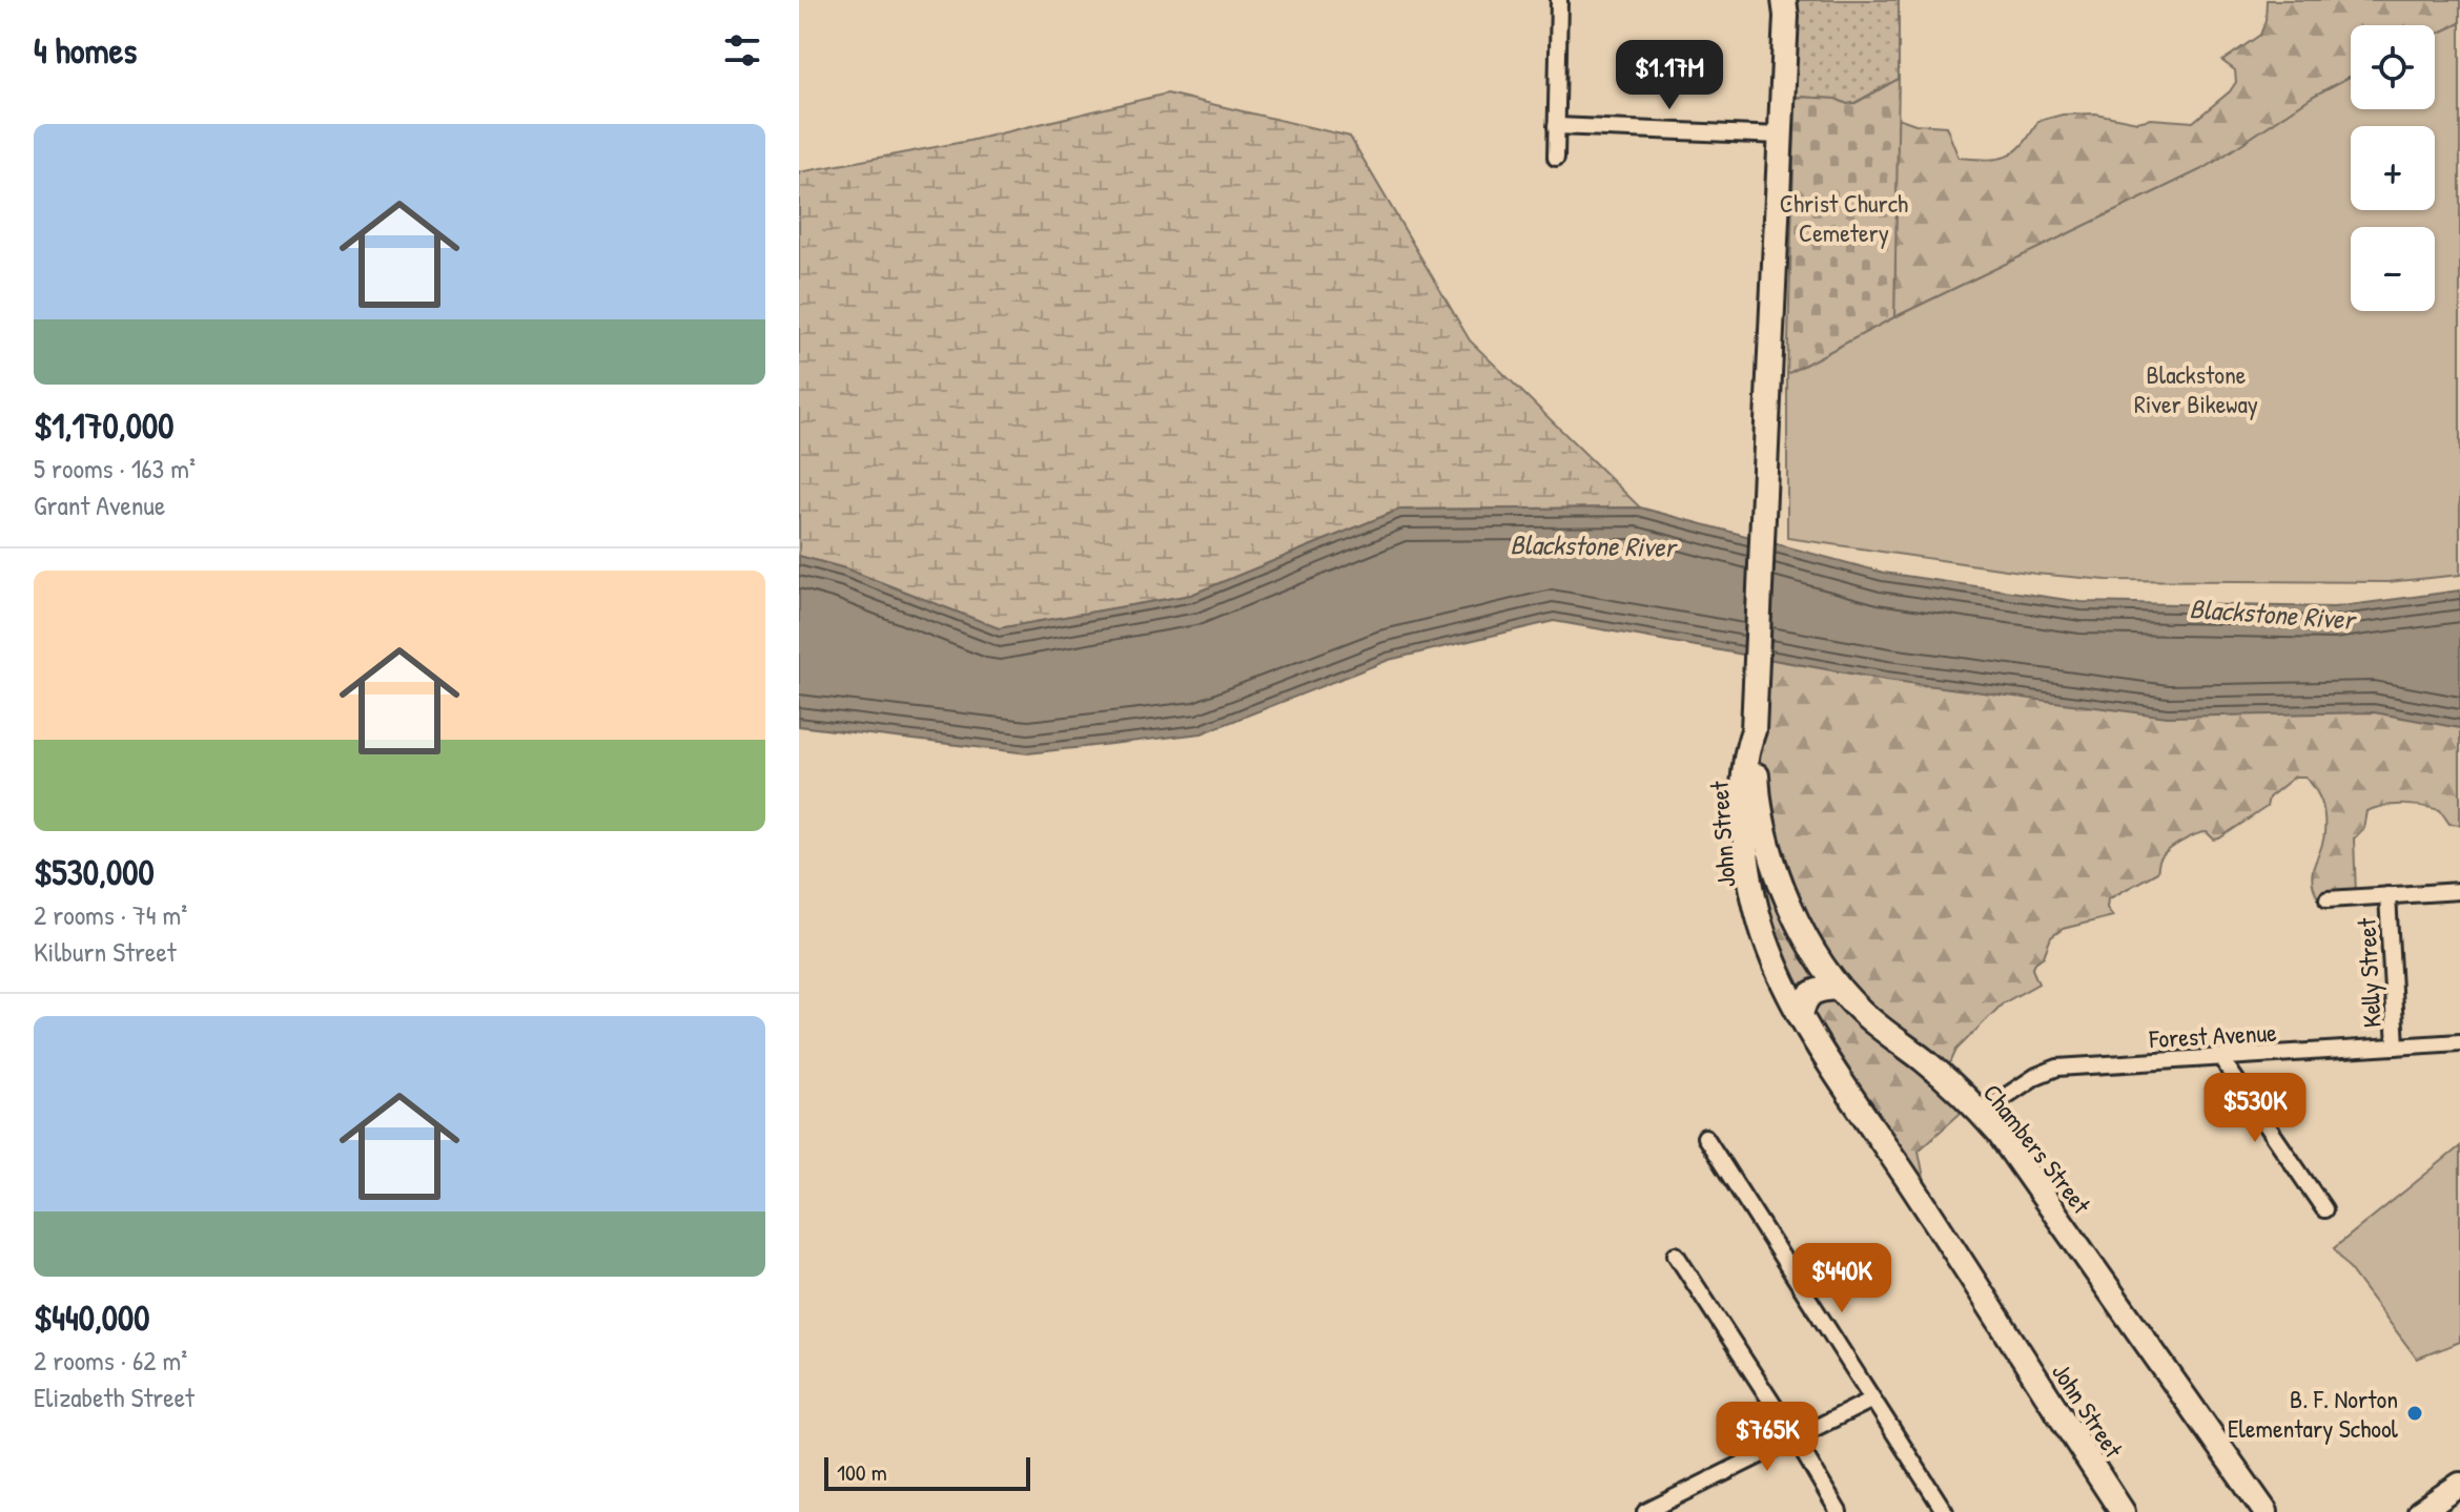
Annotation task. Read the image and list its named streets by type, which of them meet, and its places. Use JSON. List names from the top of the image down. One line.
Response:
{"streets":{"main road":["John Street","Chambers Street"],"street":["Kelly Street","Forest Avenue"]},"crossings":[["John Street","Chambers Street"],["Kelly Street","Forest Avenue"],["Forest Avenue","Chambers Street"]],"water":["Blackstone River"],"parks":["Christ Church Cemetery","Blackstone River Bikeway"],"places":["B. F. Norton Elementary School"],"scale_bar":"100 m","page":{"heading":"4 homes","map_buttons":["+","−"],"price":["$1.17M","$530K","$440K","$765K"],"list":[{"name":"$1,170,000","note":"5 rooms · 163 m² · Grant Avenue"},{"name":"$530,000","note":"2 rooms · 74 m² · Kilburn Street"},{"name":"$440,000","note":"2 rooms · 62 m² · Elizabeth Street"}],"scale":"100 m"}}
